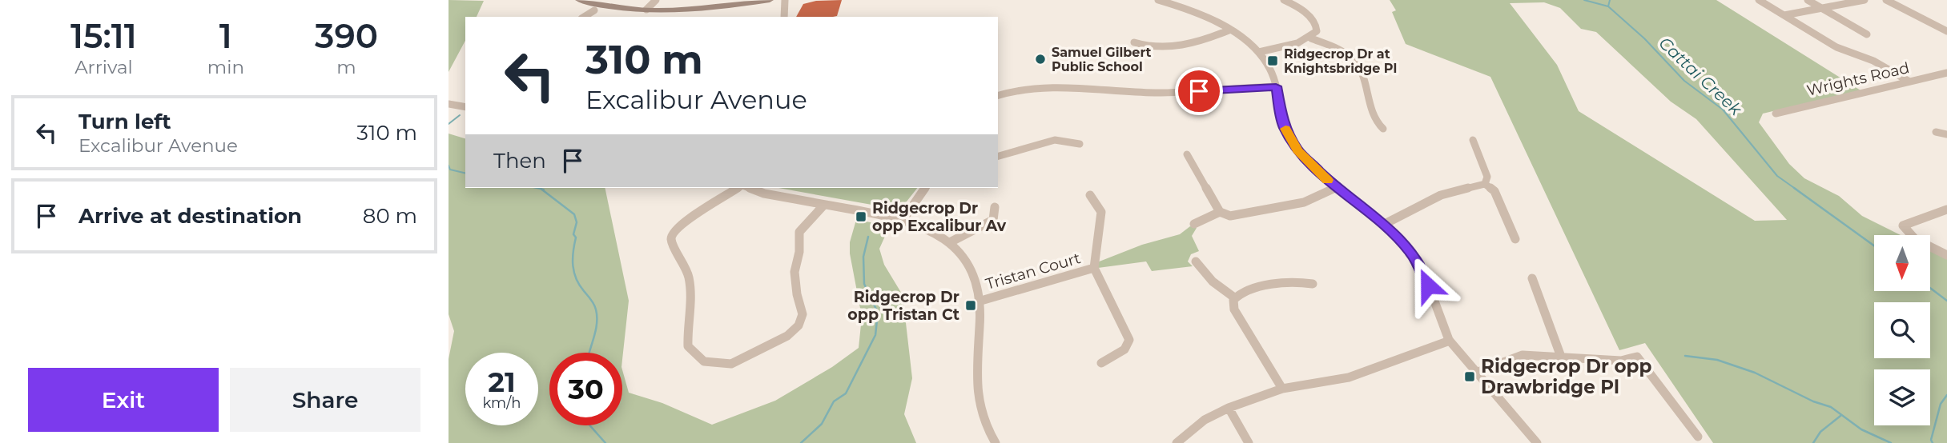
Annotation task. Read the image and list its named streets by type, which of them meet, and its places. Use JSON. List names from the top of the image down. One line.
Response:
{"streets":{"street":["Wrights Road","Tristan Court"]},"water":["Cattai Creek"],"places":{"other":["Samuel Gilbert Public School"],"transit":["Ridgecrop Dr at Knightsbridge Pl","Ridgecrop Dr opp Excalibur Av","Ridgecrop Dr opp Tristan Ct","Ridgecrop Dr opp Drawbridge Pl"]},"north":"bottom","page":{"eta":["15:11","Arrival","1","min","390","m"],"turn":["310 m","Excalibur Avenue"],"list":[{"name":"Turn left","note":"Excalibur Avenue","value":"310 m"},{"name":"Arrive at destination","value":"80 m"}],"then":"Then","speed":"21 km/h","limit":"30","buttons":["Exit","Share"]}}
